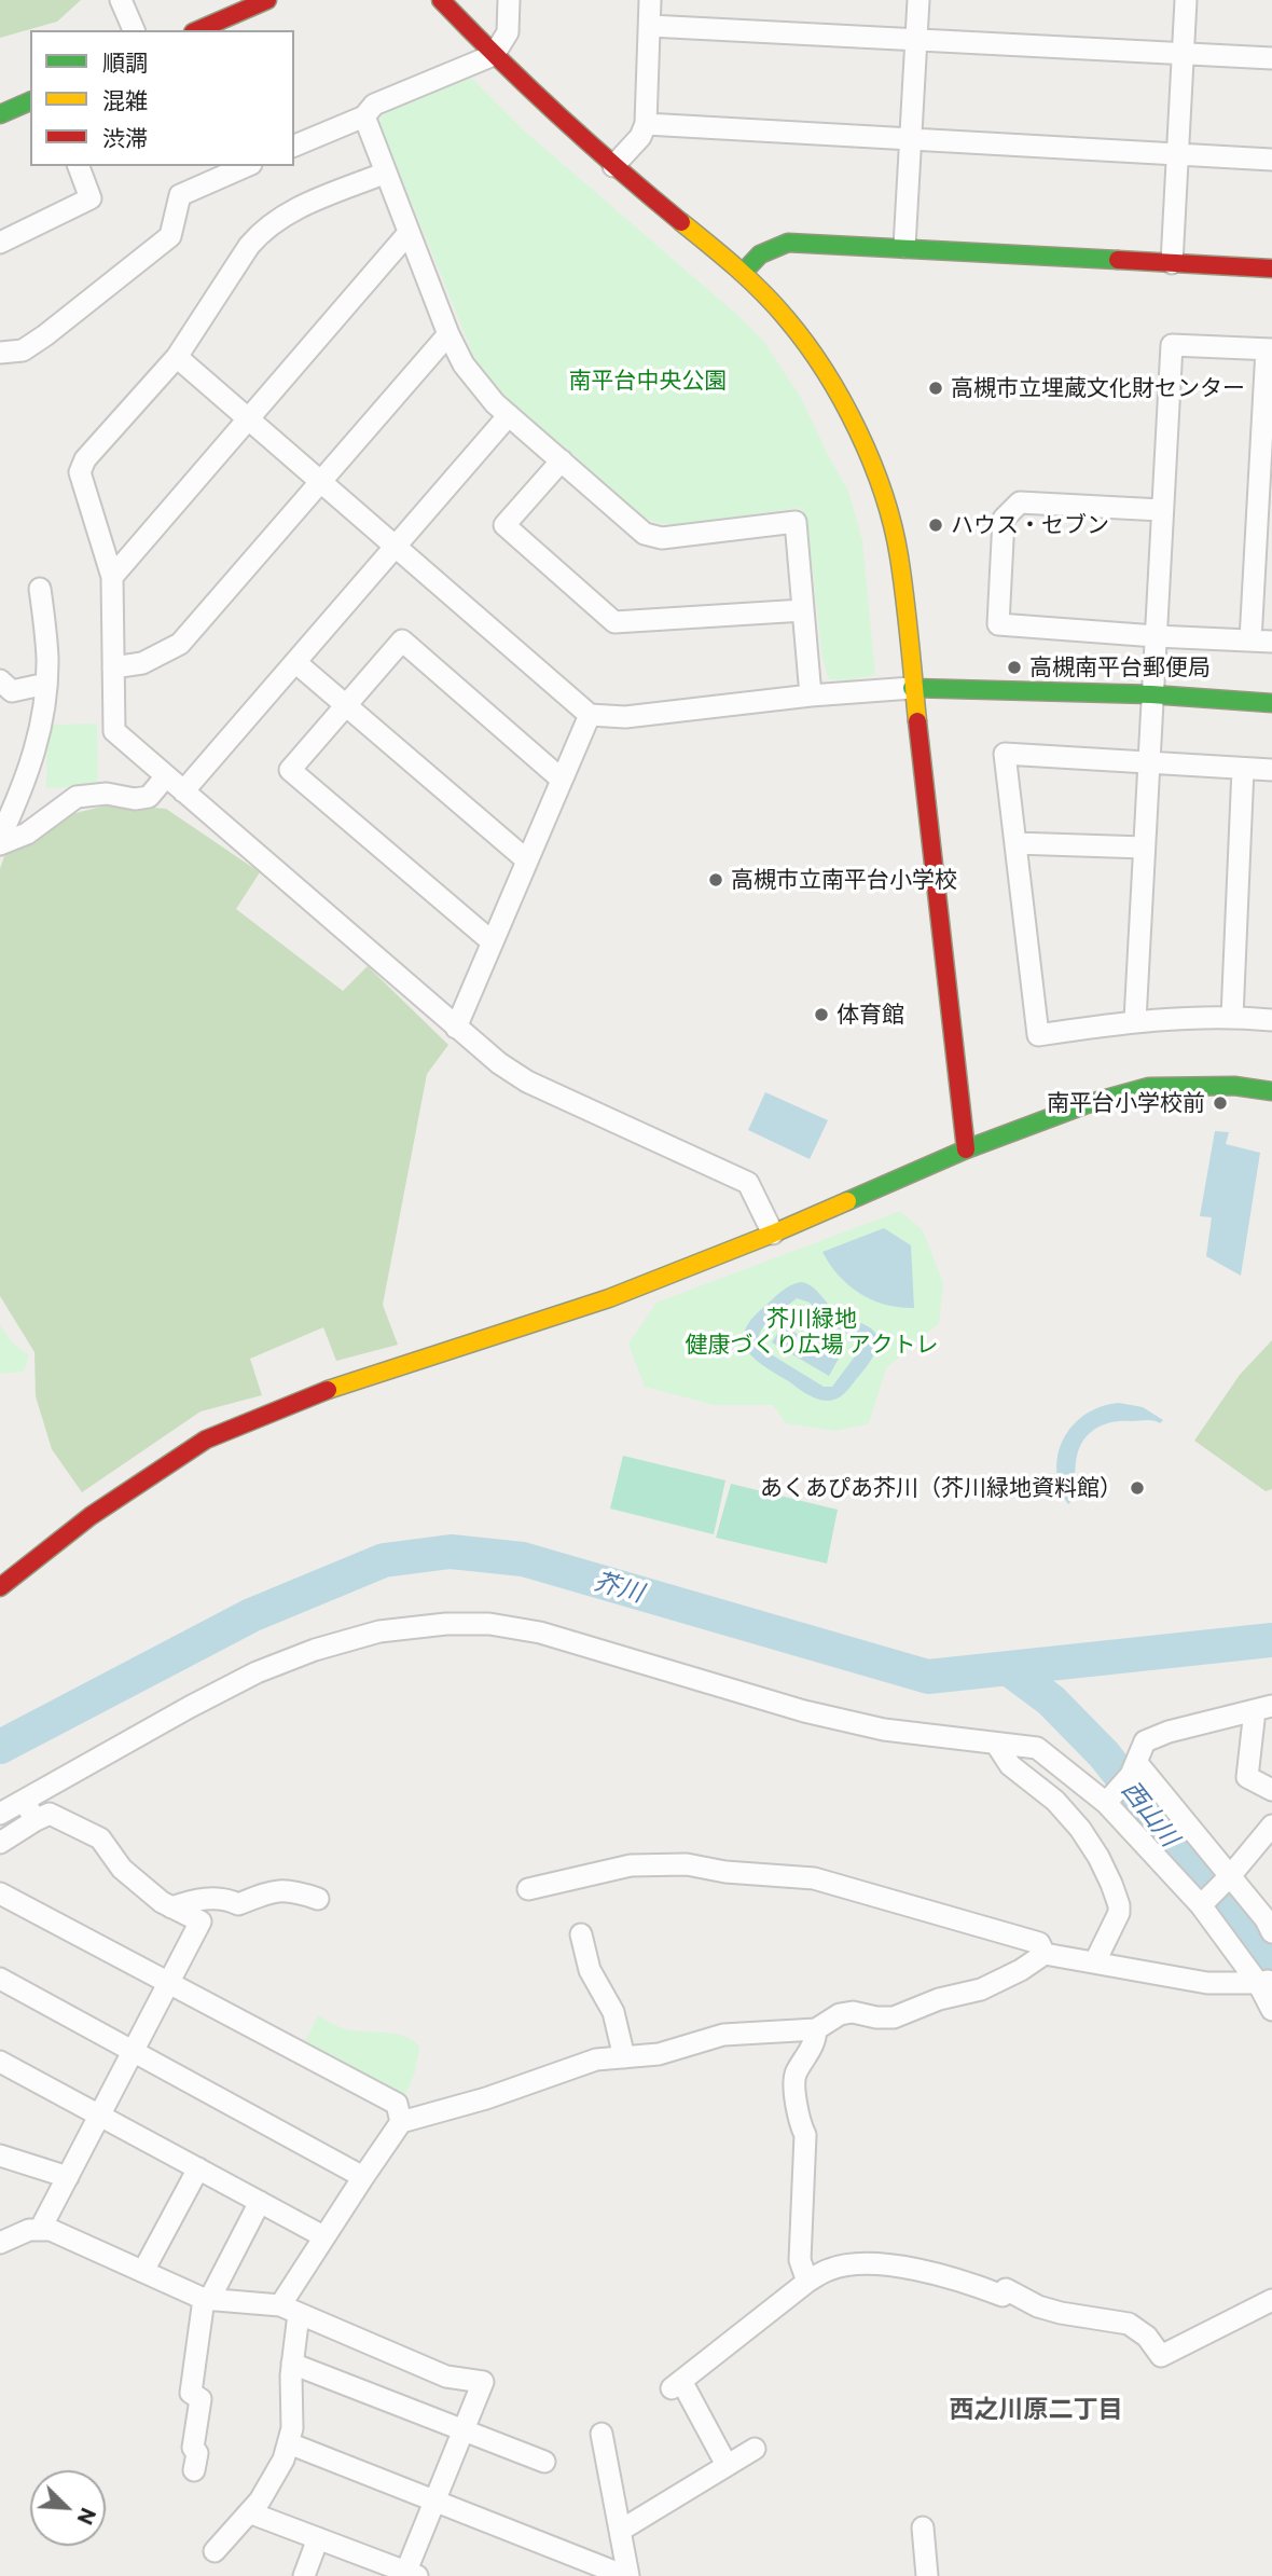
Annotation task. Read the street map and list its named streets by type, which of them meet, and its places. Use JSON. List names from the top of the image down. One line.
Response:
{"districts":["西之川原二丁目"],"water":["芥川","西山川"],"parks":["南平台中央公園","芥川緑地 健康づくり広場 アクトレ"],"places":["高槻市立埋蔵文化財センター","ハウス・セブン","高槻南平台郵便局","高槻市立南平台小学校","体育館","南平台小学校前","あくあぴあ芥川（芥川緑地資料館）"],"legend":["順調","混雑","渋滞"],"north":"bottom right"}
